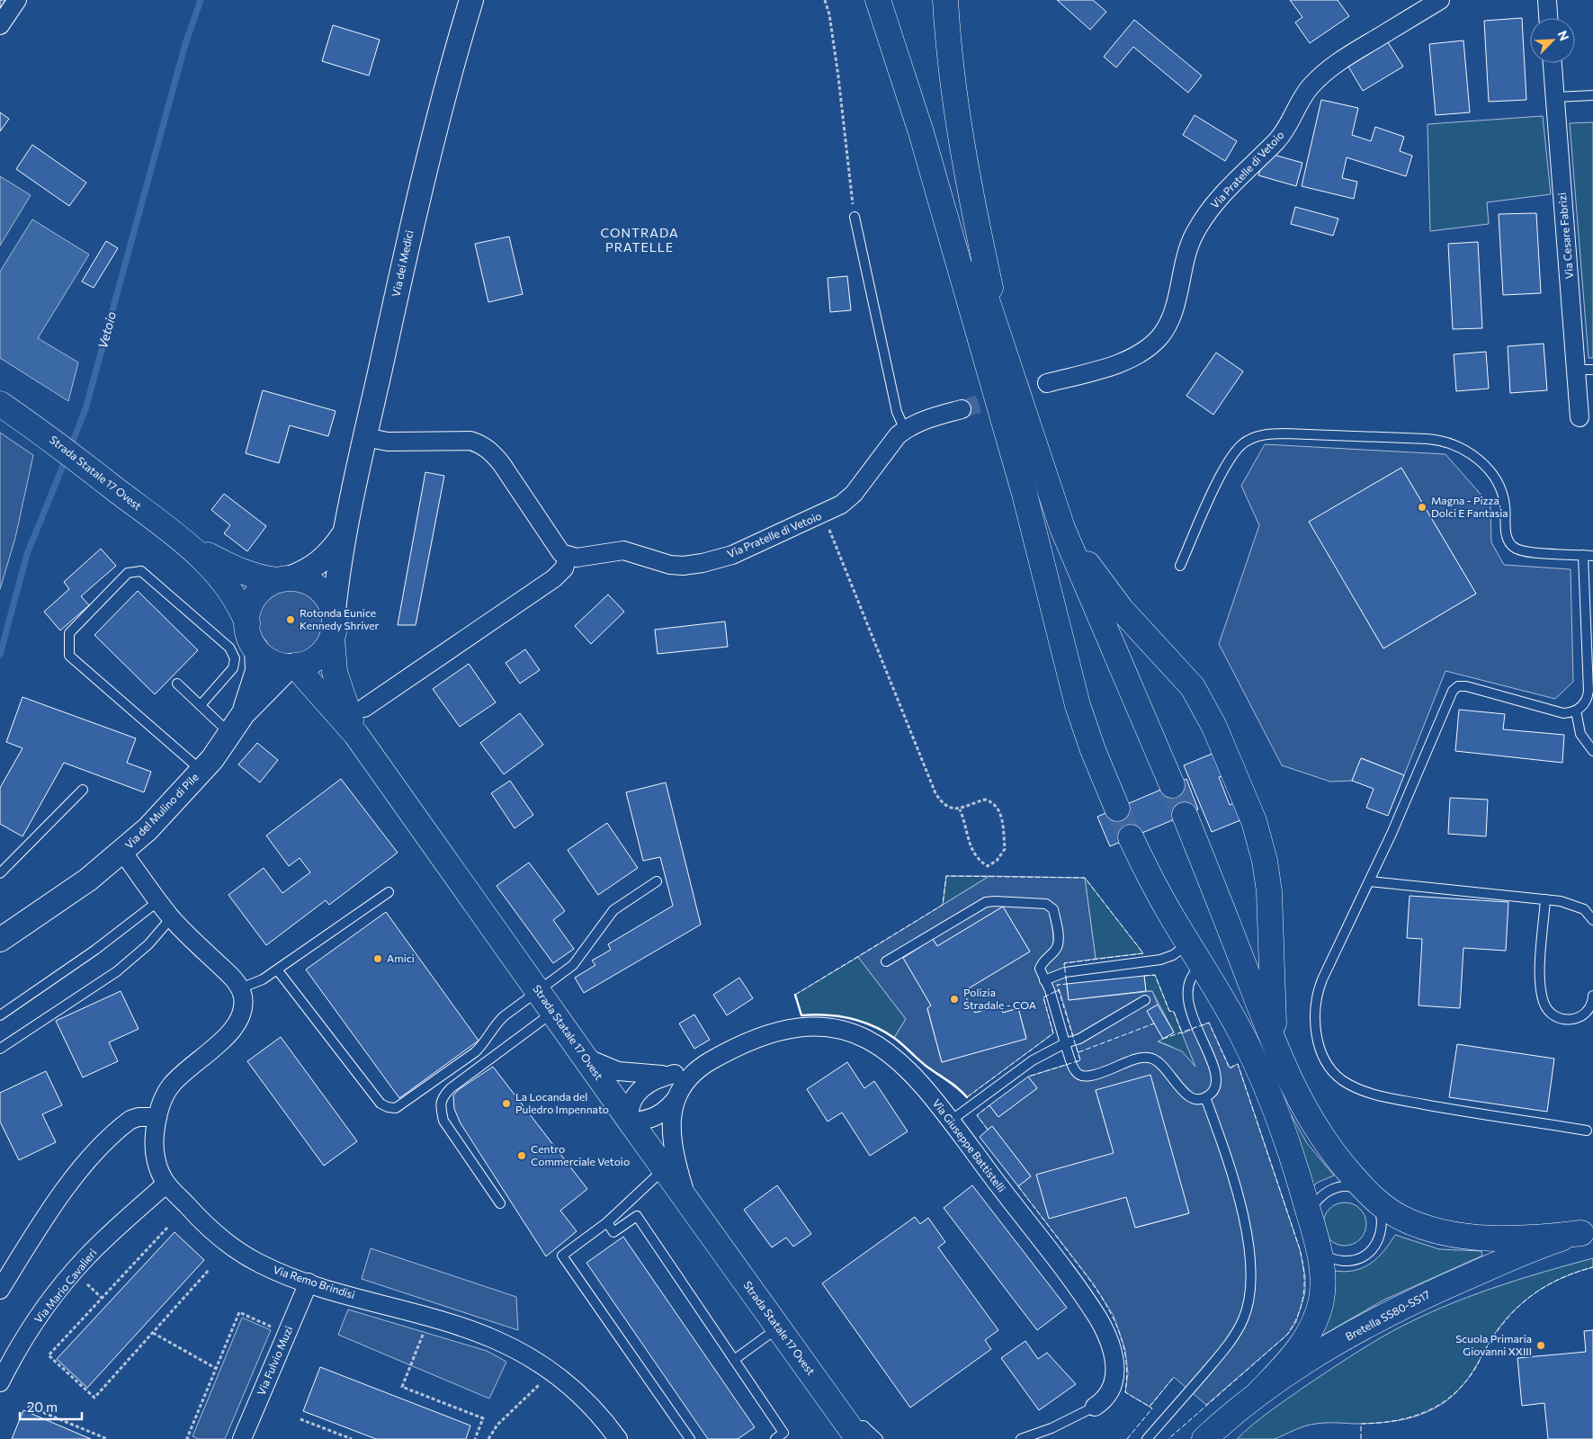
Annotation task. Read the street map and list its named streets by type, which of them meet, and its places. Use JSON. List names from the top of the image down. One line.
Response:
{"streets":{"main road":["Strada Statale 17 Ovest","Bretella SS80-SS17"],"street":["Via Pratelle di Vetoio","Via Cesare Fabrizi","Via dei Medici","Via del Mulino di Pile","Via Giuseppe Battistelli","Via Remo Brindisi","Via Mario Cavalieri","Via Fulvio Muzi"]},"crossings":[["Via dei Medici","Strada Statale 17 Ovest"],["Via dei Medici","Via del Mulino di Pile"],["Strada Statale 17 Ovest","Via del Mulino di Pile"],["Strada Statale 17 Ovest","Via Giuseppe Battistelli"],["Via Remo Brindisi","Via Mario Cavalieri"],["Via Remo Brindisi","Via Fulvio Muzi"]],"districts":["CONTRADA PRATELLE"],"water":["Vetoio"],"places":["Magna - Pizza Dolci E Fantasia","Rotonda Eunice Kennedy Shriver","Amici","Polizia Stradale - COA","La Locanda del Puledro Impennato","Centro Commerciale Vetoio","Scuola Primaria Giovanni XXIII"],"scale_bar":"20 m","north":"top right"}
